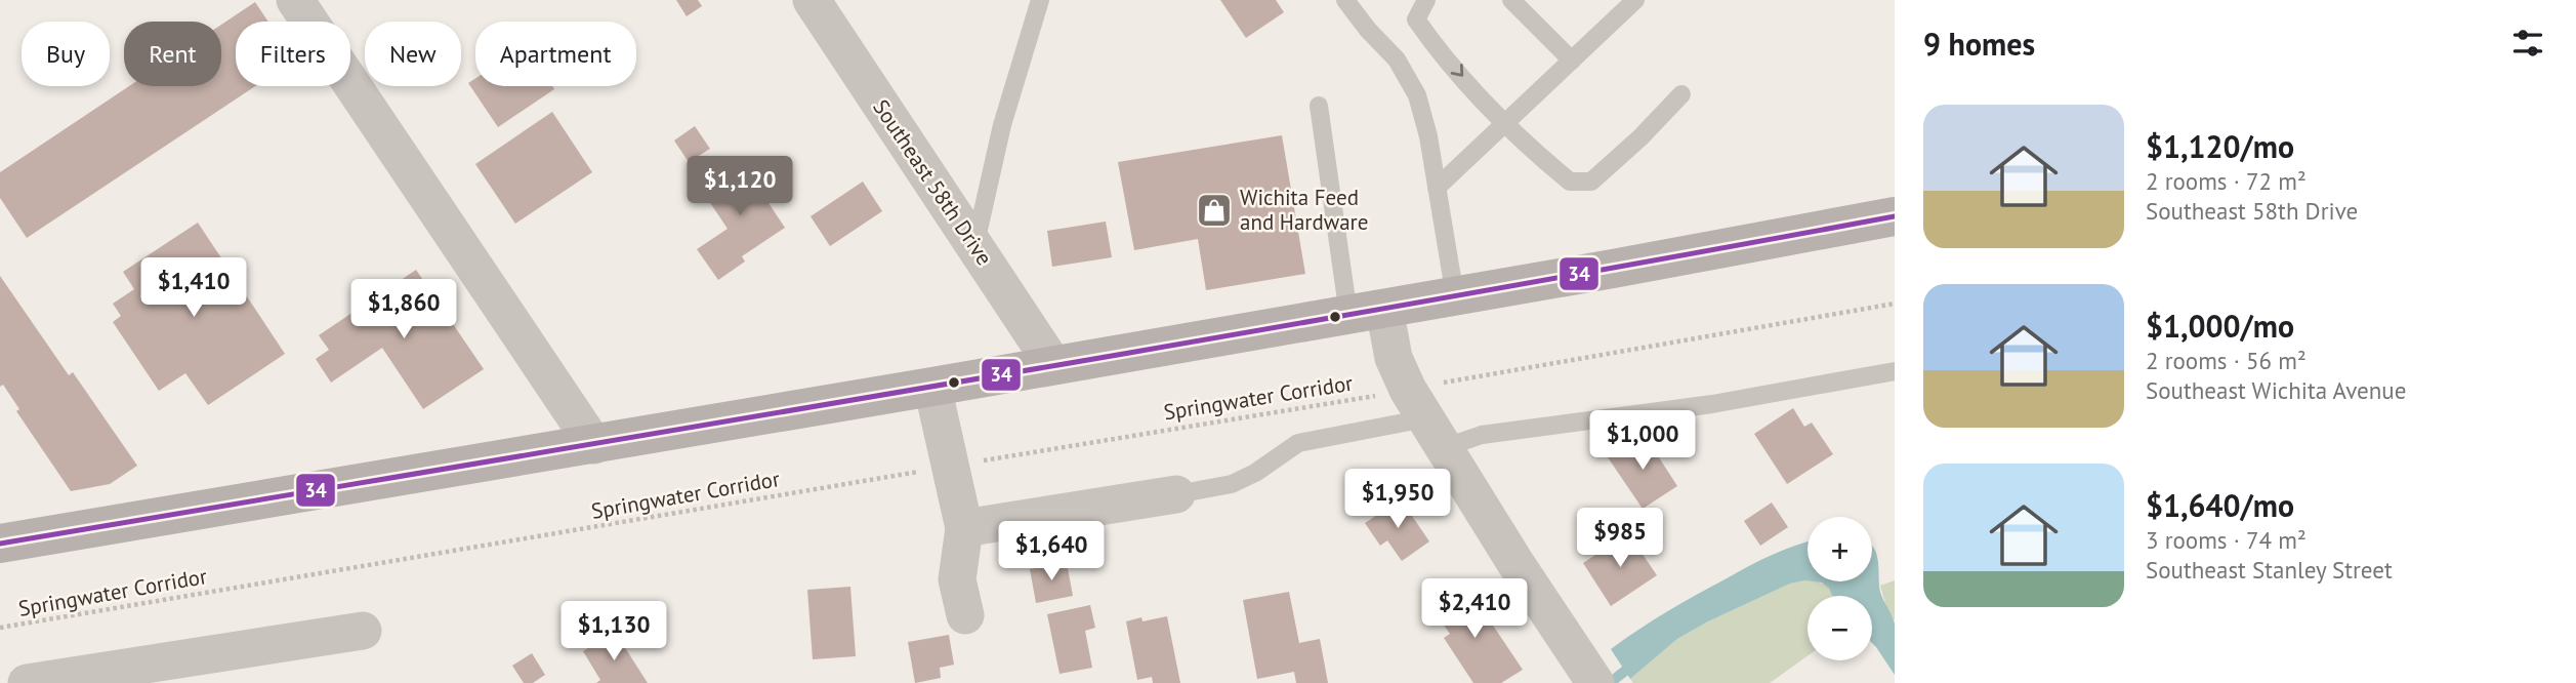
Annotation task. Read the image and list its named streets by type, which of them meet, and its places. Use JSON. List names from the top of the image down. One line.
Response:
{"streets":{"street":["Southeast 58th Drive"],"path":["Springwater Corridor"]},"places":{"shop":["Wichita Feed and Hardware"]},"lines":["transit line 34"],"page":{"heading":"9 homes","chip":["Buy","Rent","Filters","New","Apartment"],"list":[{"name":"$1,120/mo","note":"2 rooms · 72 m² · Southeast 58th Drive"},{"name":"$1,000/mo","note":"2 rooms · 56 m² · Southeast Wichita Avenue"},{"name":"$1,640/mo","note":"3 rooms · 74 m² · Southeast Stanley Street"}],"price":["$1,120","$1,410","$1,860","$1,000","$1,950","$985","$1,640","$2,410","$1,130"],"map_buttons":["+","−"]}}
